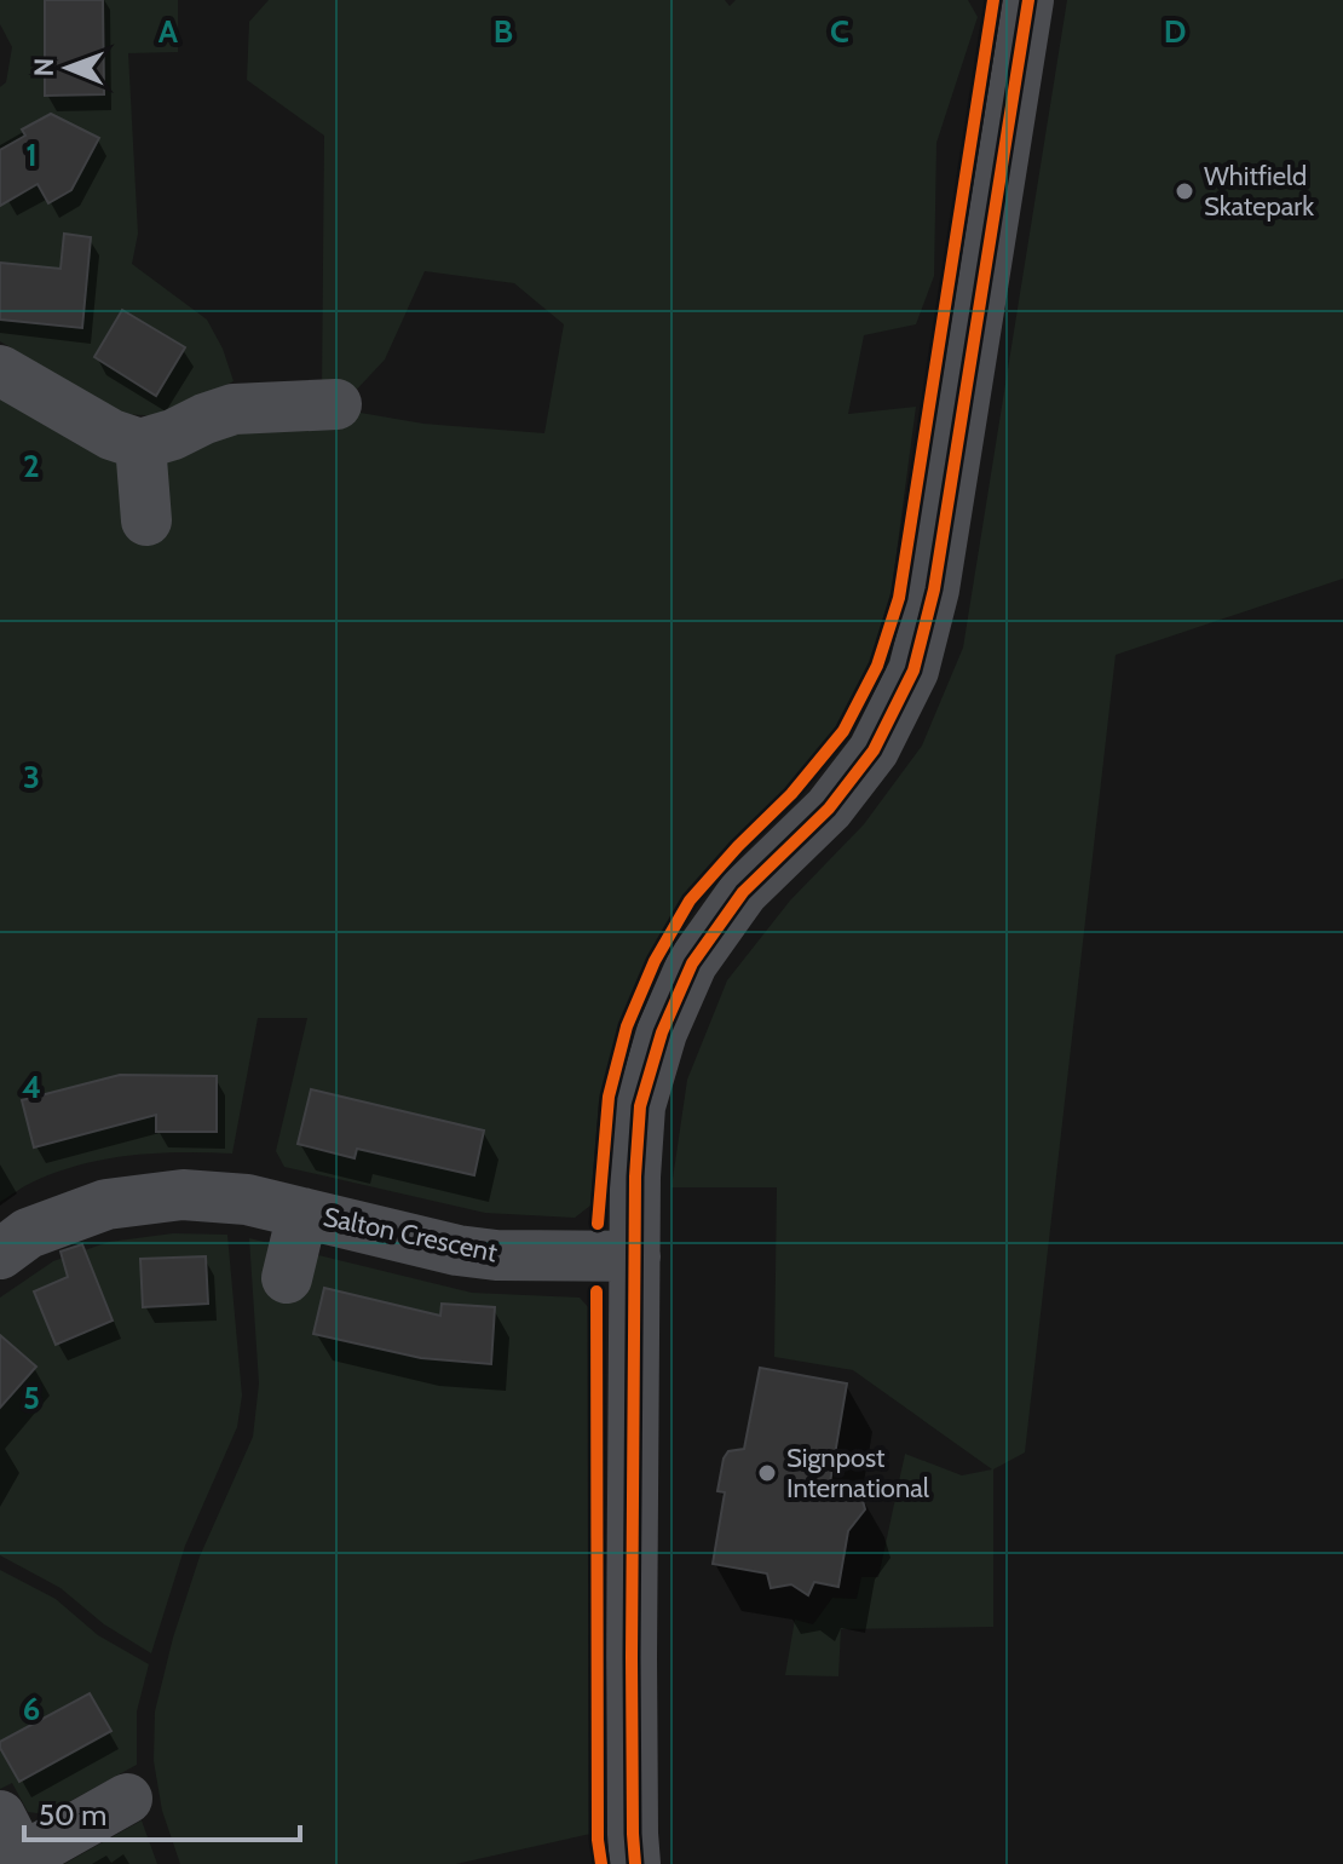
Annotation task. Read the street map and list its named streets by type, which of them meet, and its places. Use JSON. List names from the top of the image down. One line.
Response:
{"streets":{"street":["Salton Crescent"]},"places":["Whitfield Skatepark","Signpost International"],"scale_bar":"50 m","north":"left","grid":{"columns":["A","B","C","D"],"rows":["1","2","3","4","5","6"]}}
